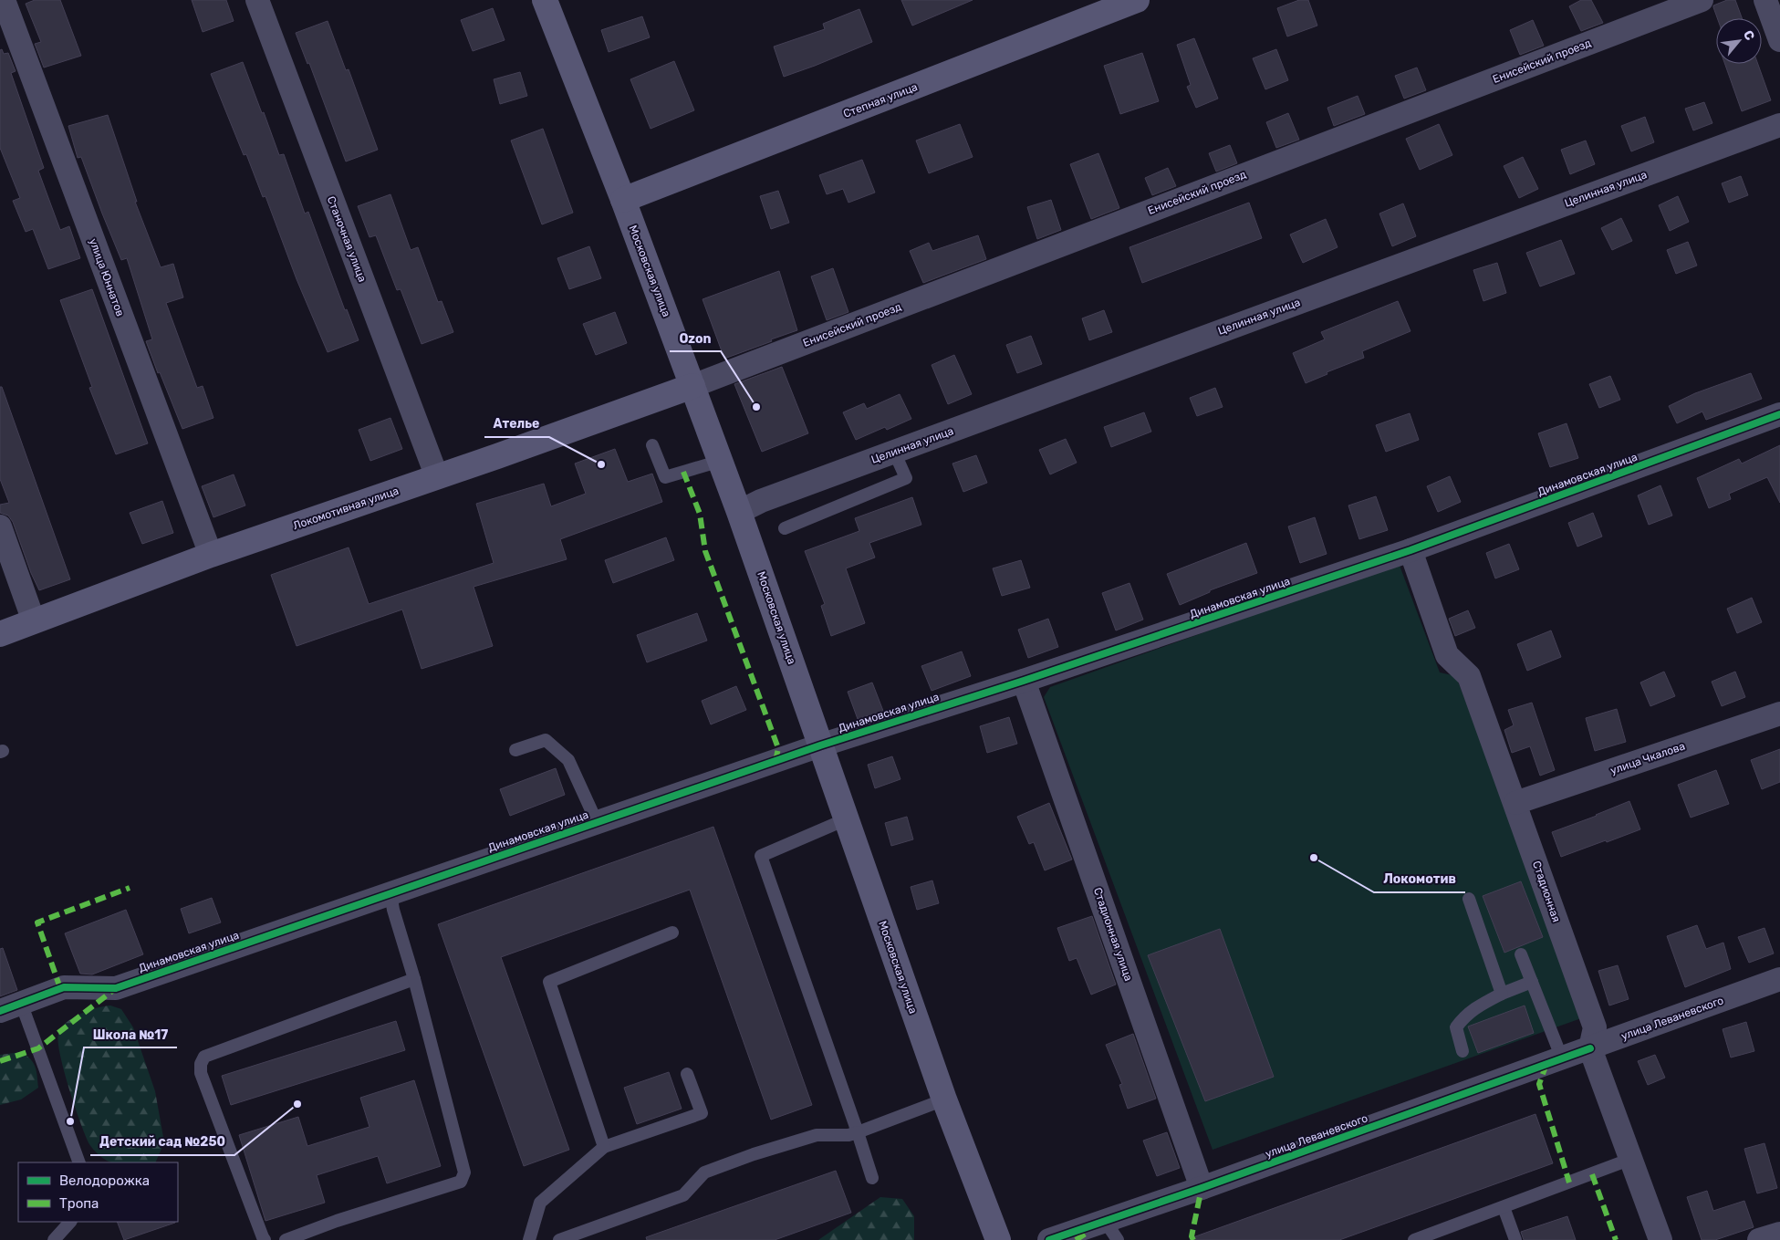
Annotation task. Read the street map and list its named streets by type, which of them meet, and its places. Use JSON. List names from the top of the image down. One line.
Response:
{"streets":{"street":["Енисейский проезд","Степная улица","Целинная улица","Станочная улица","Московская улица","улица Юннатов","Динамовская улица","Локомотивная улица","улица Чкалова","Стадионная","Стадионная улица","улица Леваневского"]},"crossings":[["Енисейский проезд","Московская улица"],["Енисейский проезд","Локомотивная улица"],["Степная улица","Московская улица"],["Целинная улица","Московская улица"],["Станочная улица","Локомотивная улица"],["Московская улица","Динамовская улица"],["Московская улица","Локомотивная улица"],["улица Юннатов","Локомотивная улица"],["Динамовская улица","Стадионная"],["Динамовская улица","Стадионная улица"],["улица Чкалова","Стадионная"],["Стадионная","улица Леваневского"],["Стадионная улица","улица Леваневского"]],"places":["Ozon","Ателье","Локомотив","Детский сад №250","Школа №17"],"legend":["Велодорожка","Тропа"],"north":"top right"}
